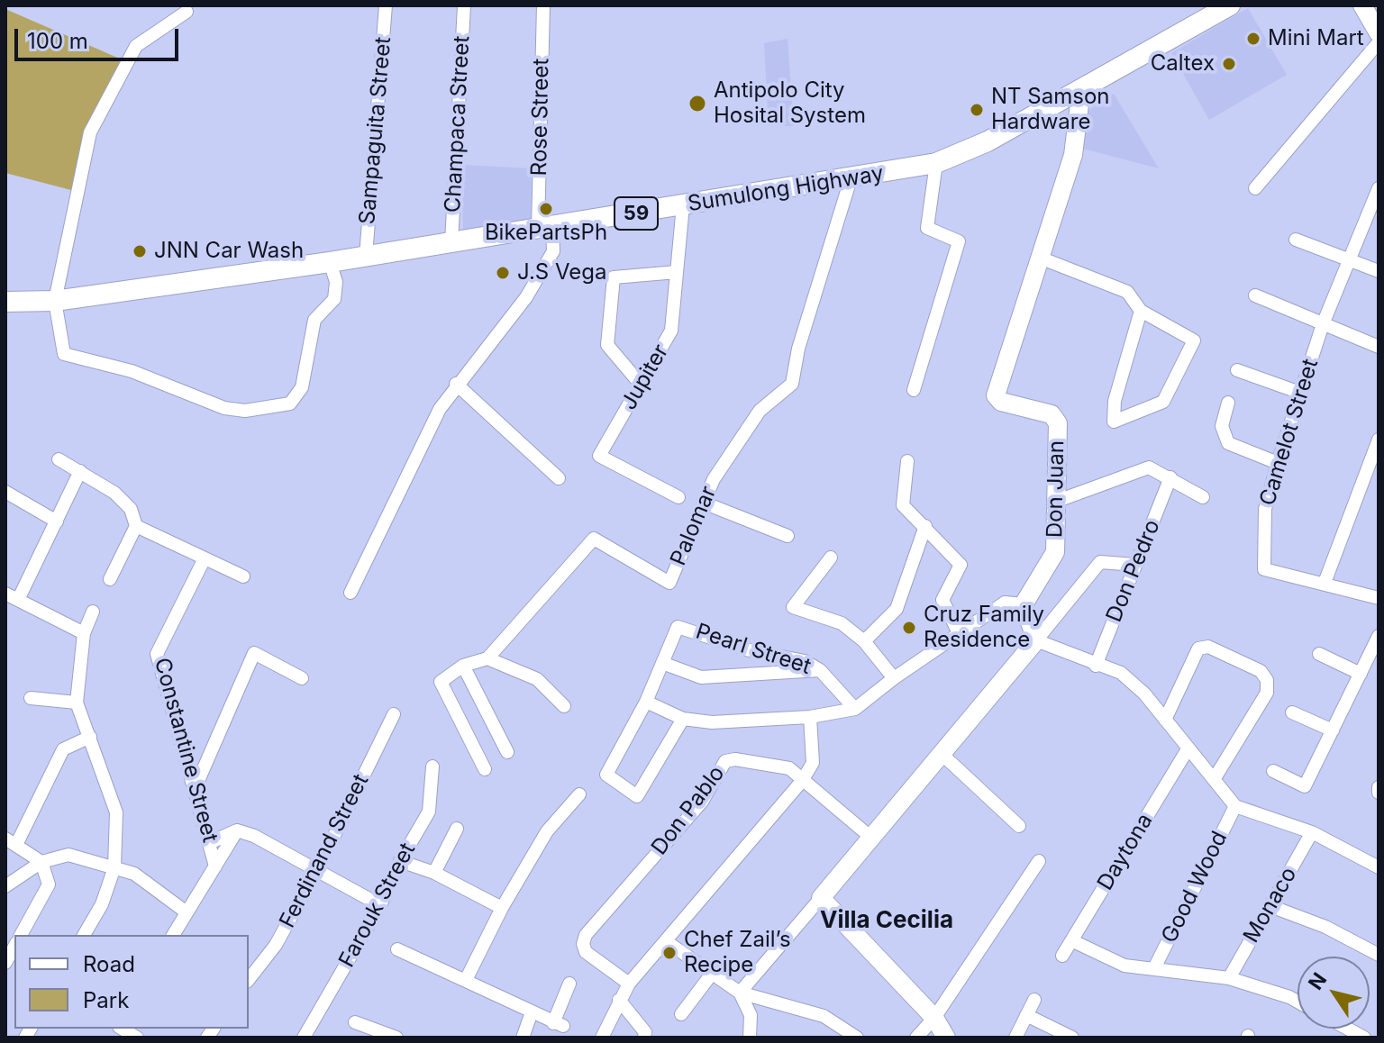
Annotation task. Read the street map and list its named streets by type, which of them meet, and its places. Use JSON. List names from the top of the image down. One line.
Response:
{"streets":{"main road":["Sumulong Highway","59"],"street":["Rose Street","Champaca Street","Sampaguita Street","Jupiter","Camelot Street","Don Juan","Palomar","Don Pedro","Pearl Street","Constantine Street","Don Pablo","Ferdinand Street","Daytona","Good Wood","Farouk Street","Monaco"]},"crossings":[["Rose Street","Sumulong Highway"],["Champaca Street","Sumulong Highway"],["Sampaguita Street","Sumulong Highway"],["Sumulong Highway","Jupiter"],["Sumulong Highway","Don Juan"],["Sumulong Highway","Palomar"]],"districts":["Villa Cecilia"],"places":["Mini Mart","Caltex","Antipolo City Hosital System","NT Samson Hardware","BikePartsPh","JNN Car Wash","J.S Vega","Cruz Family Residence","Chef Zail’s Recipe"],"legend":["Road","Park"],"scale_bar":"100 m","north":"top left"}
